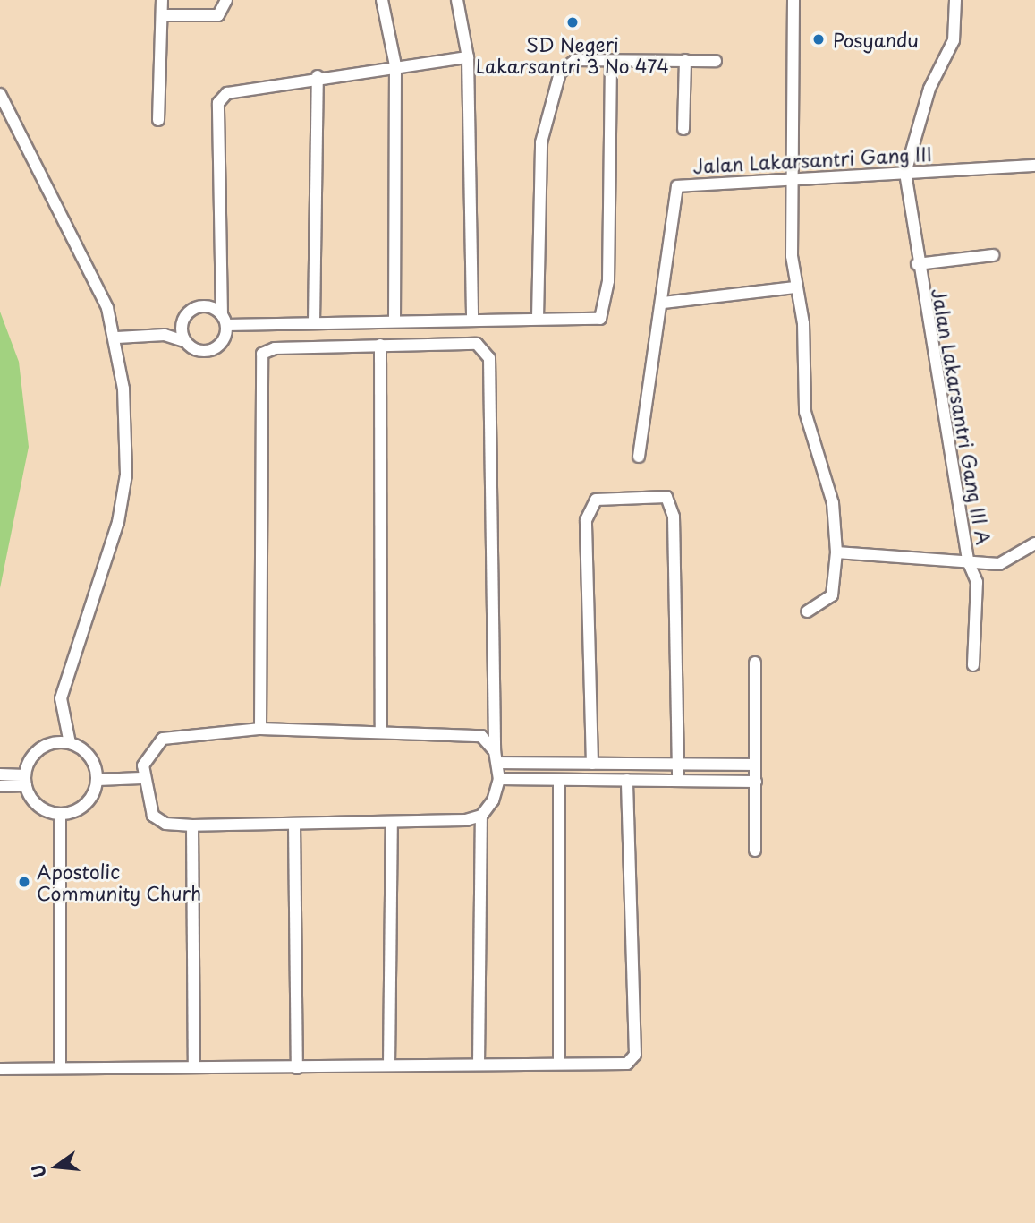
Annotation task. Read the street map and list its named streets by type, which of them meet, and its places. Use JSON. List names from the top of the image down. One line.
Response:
{"streets":{"street":["Jalan Lakarsantri Gang III","Jalan Lakarsantri Gang III A"]},"crossings":[["Jalan Lakarsantri Gang III","Jalan Lakarsantri Gang III A"]],"places":["SD Negeri Lakarsantri 3 No 474","Posyandu","Apostolic Community Churh"],"north":"left"}
